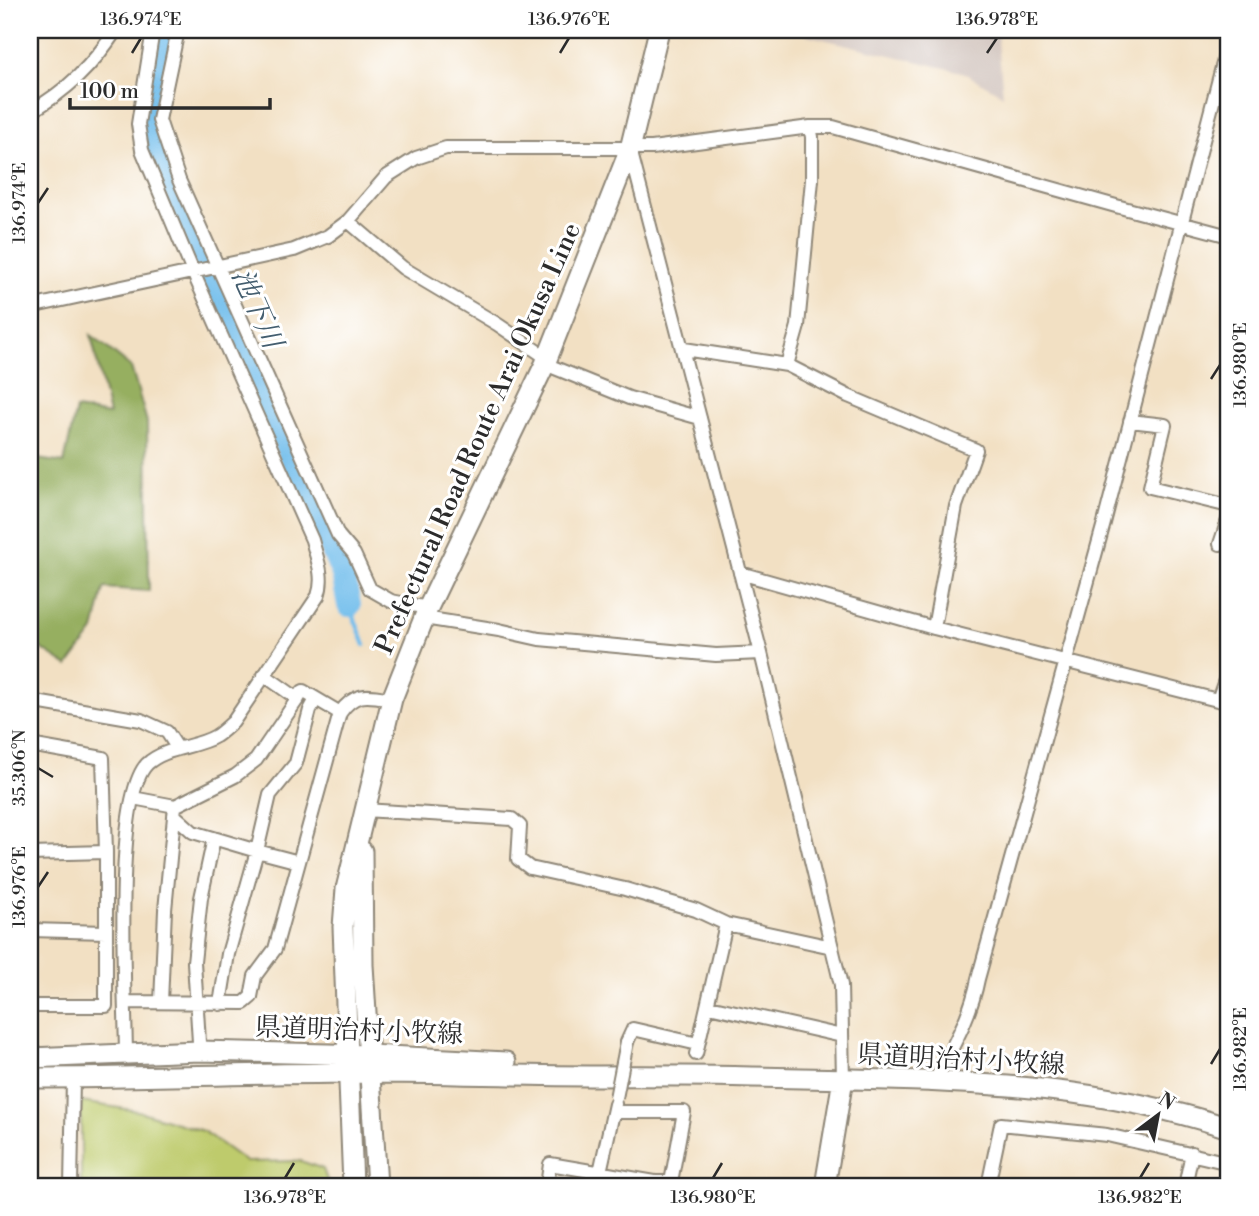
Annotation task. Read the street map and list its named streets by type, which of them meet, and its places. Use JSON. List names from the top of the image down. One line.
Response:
{"streets":{"main road":["Prefectural Road Route Arai Okusa Line","県道明治村小牧線"]},"crossings":[["Prefectural Road Route Arai Okusa Line","県道明治村小牧線"]],"water":["池下川"],"scale_bar":"100 m","north":"top right","coordinates":["136.974°E","136.976°E","136.978°E","136.980°E","35.306°N","136.982°E"]}
